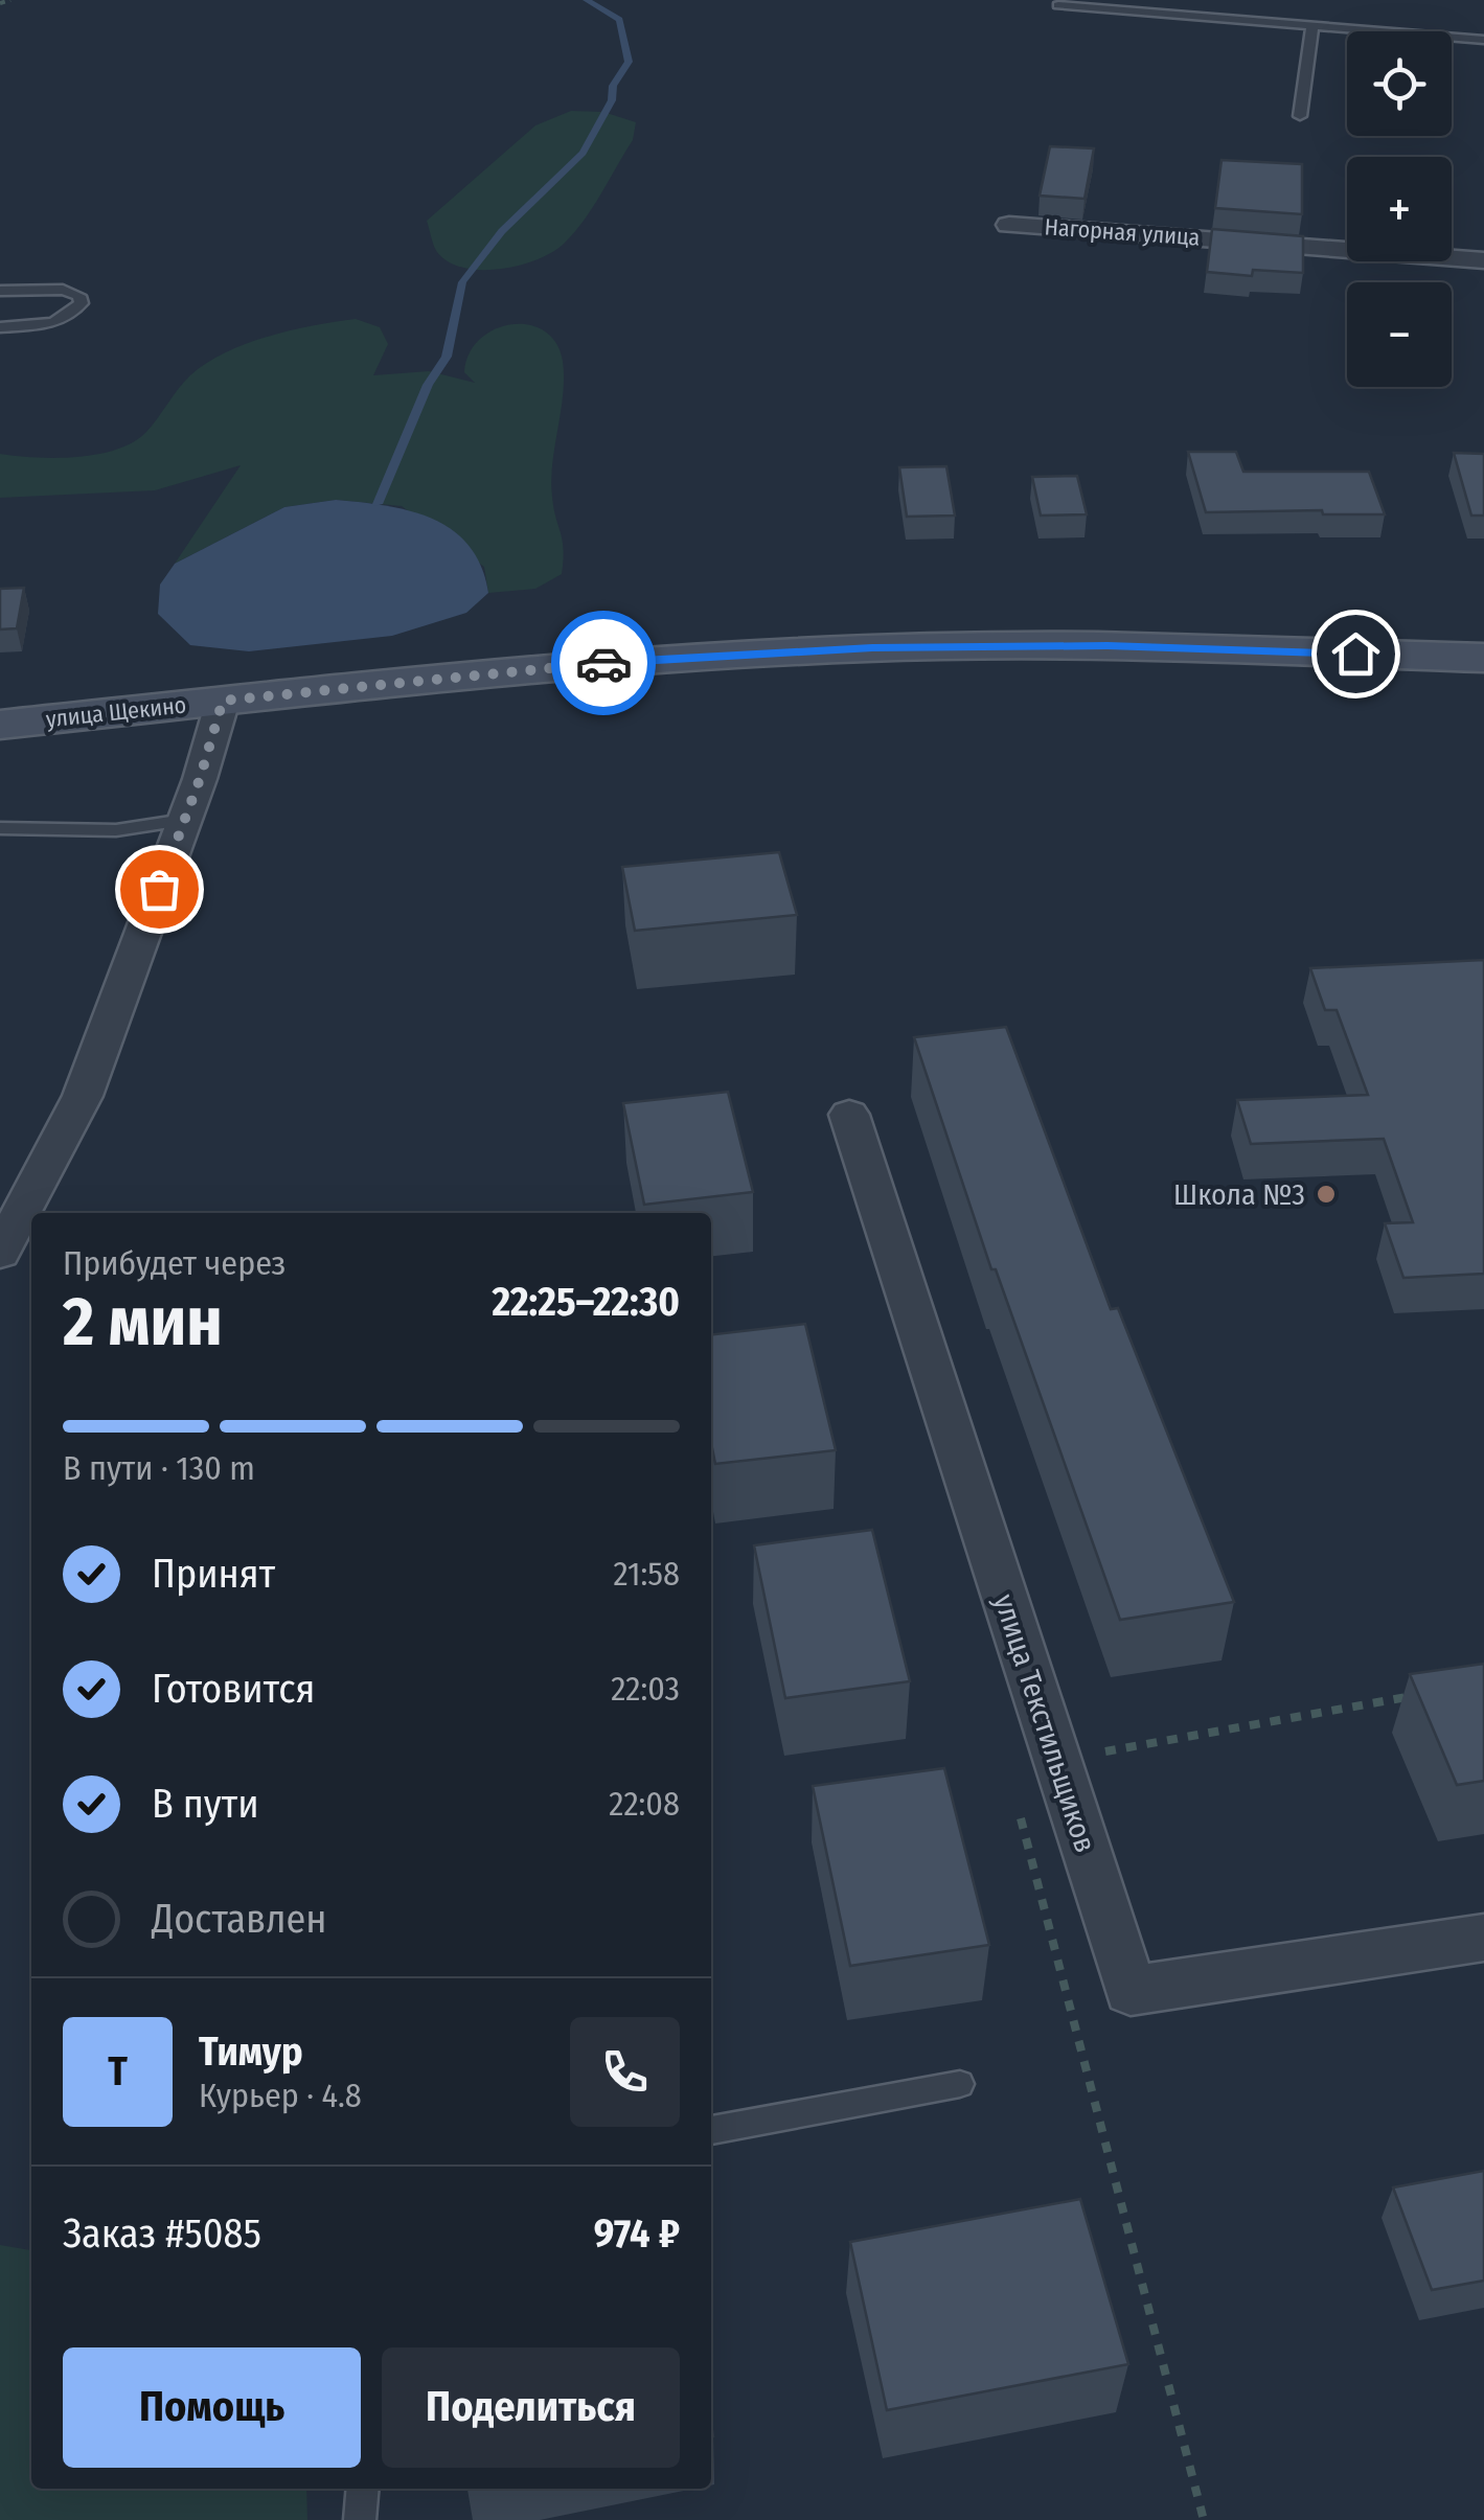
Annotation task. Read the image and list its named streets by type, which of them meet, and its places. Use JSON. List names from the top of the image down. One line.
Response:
{"streets":{"main road":["улица Щекино"],"street":["Нагорная улица","улица Текстильщиков"]},"places":["Школа №3"],"page":{"map_buttons":["+","−"],"heading":["2 мин","Прибудет через","22:25–22:30"],"panel":["Тимур","Курьер · 4.8","Заказ #5085","974 ₽"],"bar":"В пути · 130 m","list":[["Принят","21:58"],["Готовится","22:03"],["В пути","22:08"],"Доставлен"],"round":"Т","buttons":["Помощь","Поделиться"]}}
